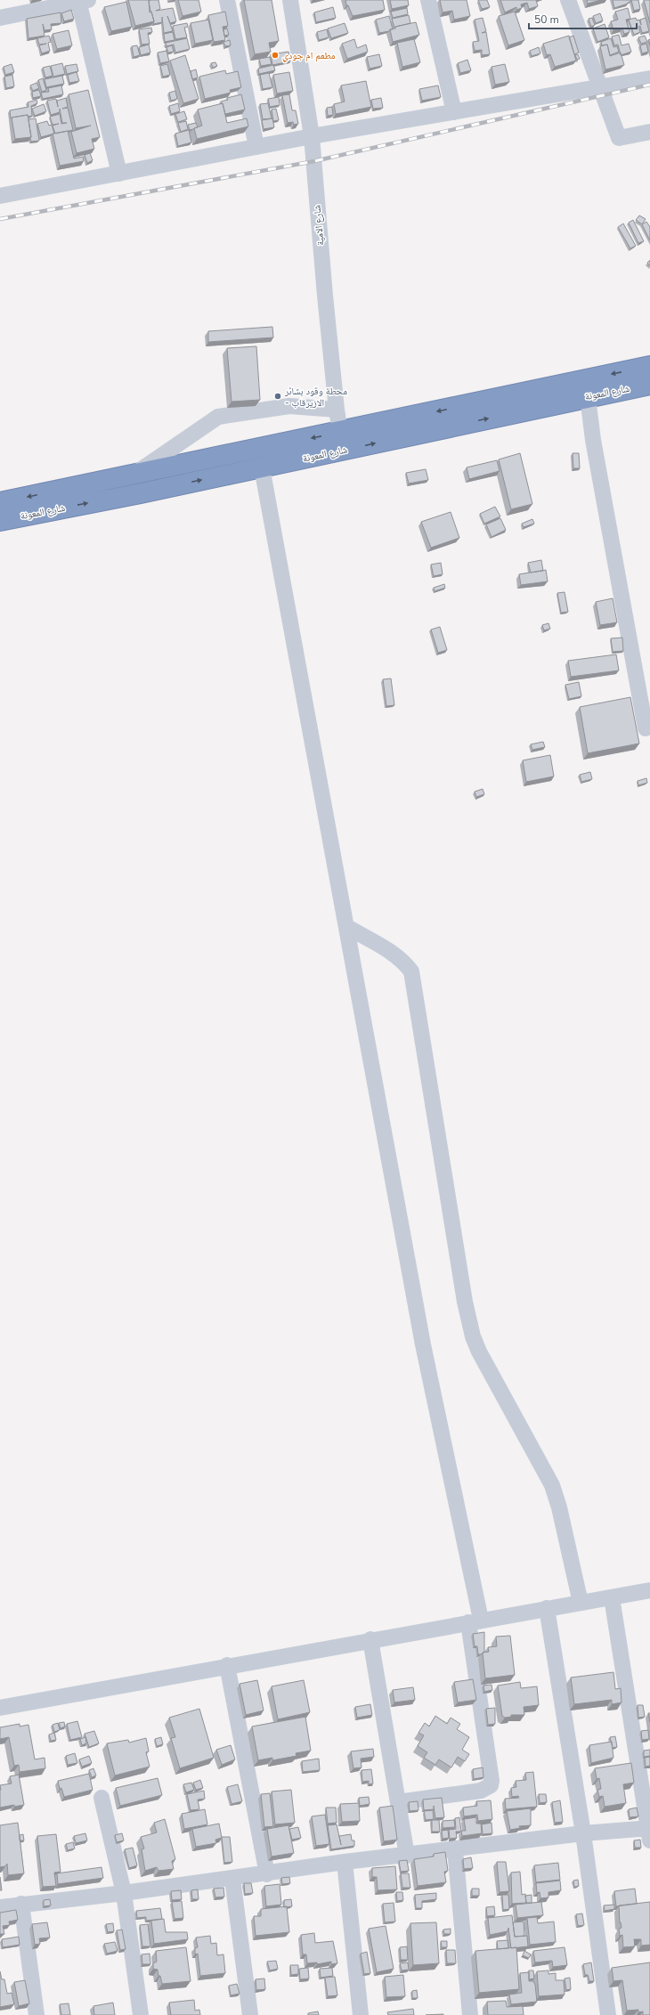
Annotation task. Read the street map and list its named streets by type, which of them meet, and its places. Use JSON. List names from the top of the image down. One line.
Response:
{"streets":{"highway":["شارع المعونة"],"street":["شارع الامية"]},"crossings":[["شارع الامية","شارع المعونة"]],"places":["مطعم ام جودي","محطة وقود بشائر - الازيرقاب"],"scale_bar":"50 m"}
